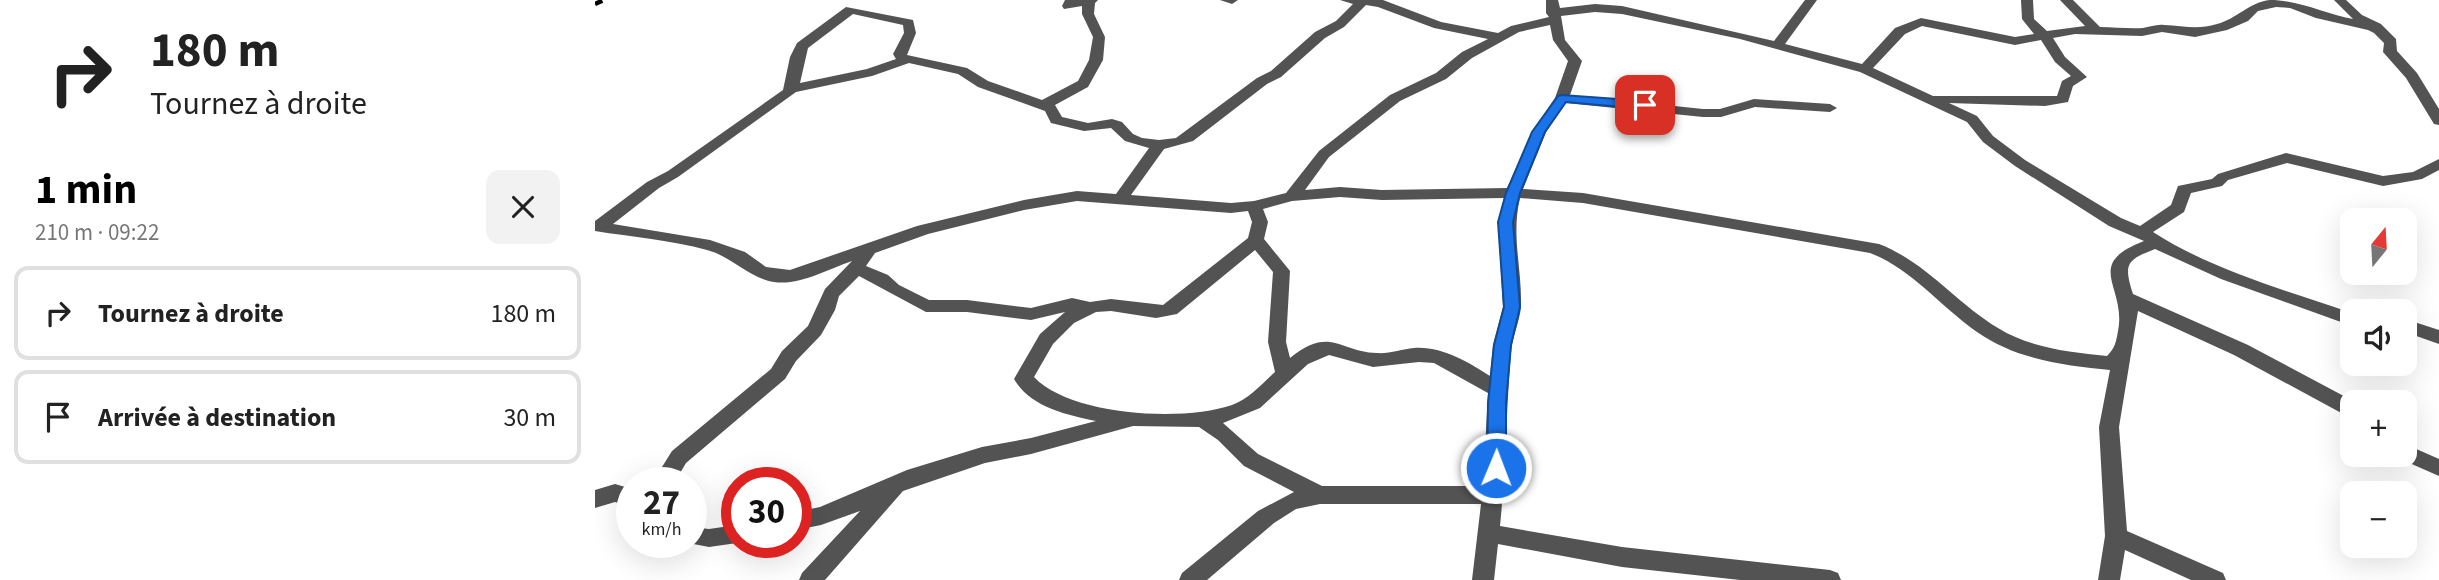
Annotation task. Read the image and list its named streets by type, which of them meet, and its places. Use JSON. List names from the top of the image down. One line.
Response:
{"north":"top","page":{"turn":["180 m","Tournez à droite"],"heading":["1 min","210 m · 09:22"],"map_buttons":["+","−"],"list":[{"name":"Tournez à droite","value":"180 m"},{"name":"Arrivée à destination","value":"30 m"}],"speed":"27 km/h","limit":"30"}}
